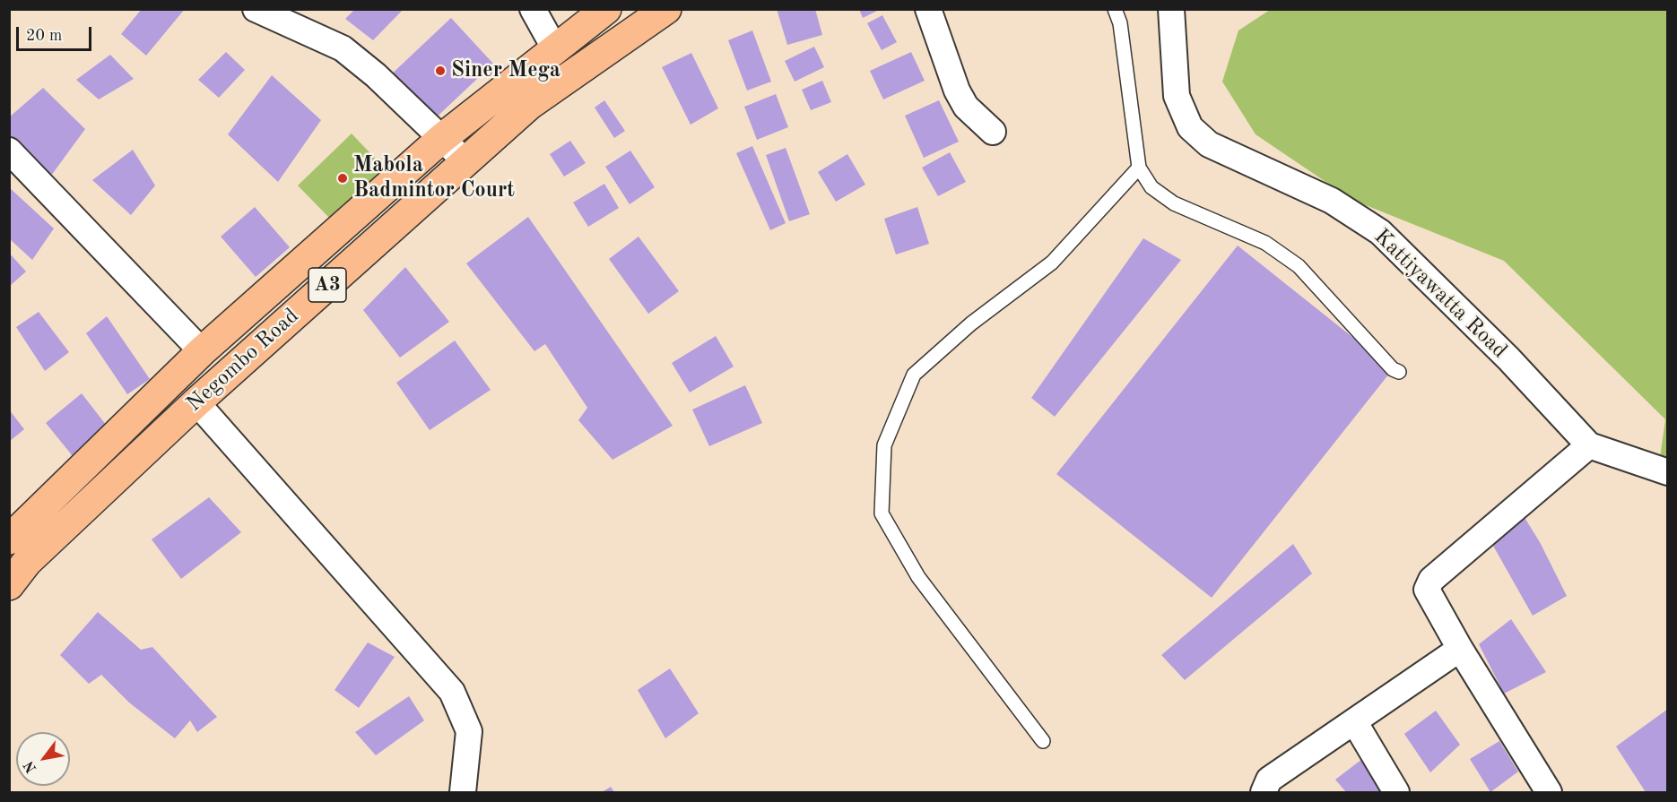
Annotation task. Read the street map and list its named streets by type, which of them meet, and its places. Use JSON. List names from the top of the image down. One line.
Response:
{"streets":{"highway":["A3","Negombo Road"],"street":["Kattiyawatta Road"]},"places":["Siner Mega","Mabola Badmintor Court"],"scale_bar":"20 m","north":"bottom left"}
